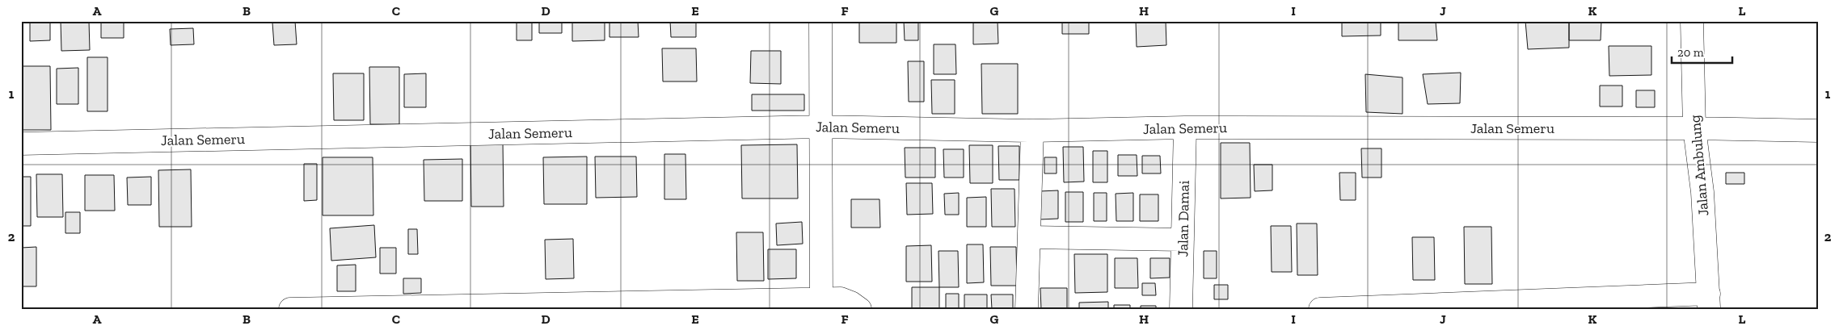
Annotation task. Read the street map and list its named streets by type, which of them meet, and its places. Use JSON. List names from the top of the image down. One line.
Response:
{"streets":{"street":["Jalan Semeru","Jalan Ambulung","Jalan Damai"]},"crossings":[["Jalan Semeru","Jalan Ambulung"],["Jalan Semeru","Jalan Damai"]],"scale_bar":"20 m","grid":{"columns":["A","B","C","D","E","F","G","H","I","J","K","L"],"rows":["1","2"]}}
